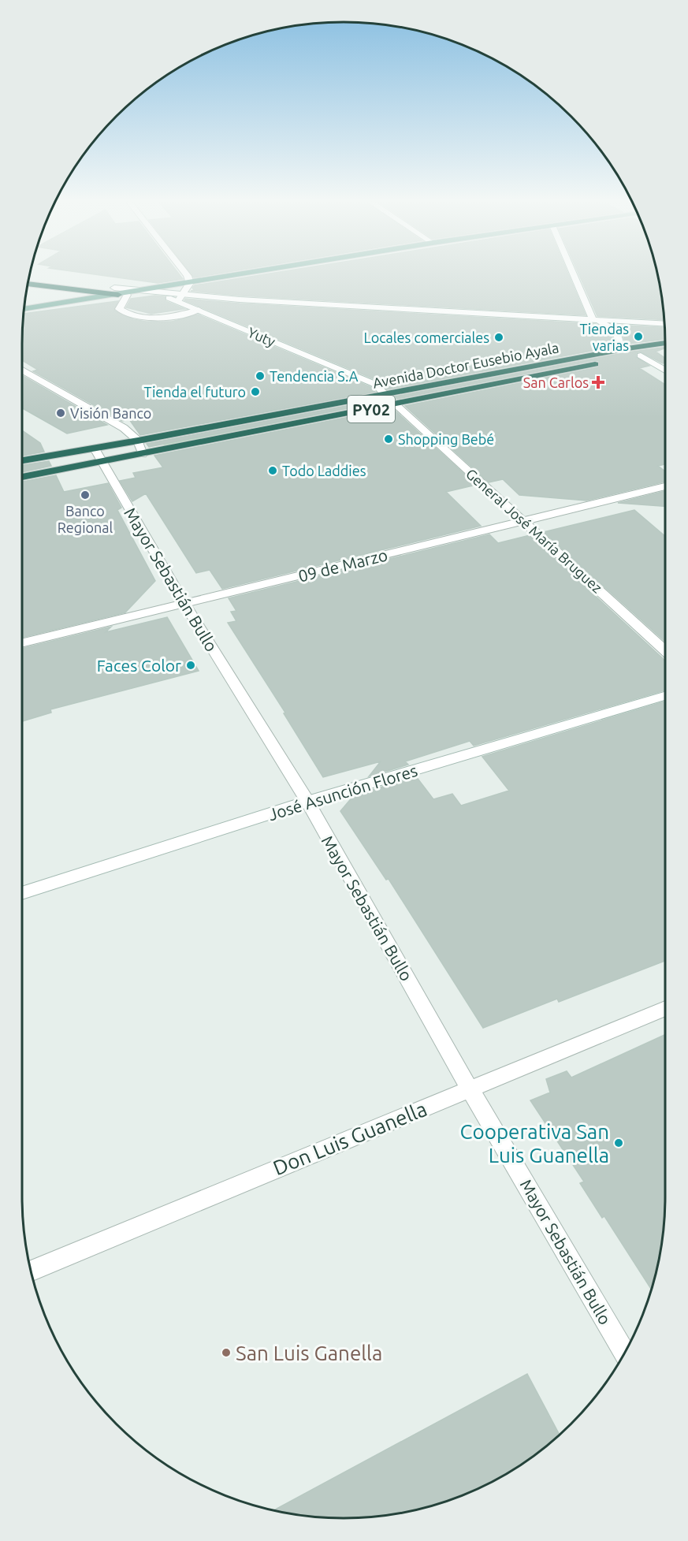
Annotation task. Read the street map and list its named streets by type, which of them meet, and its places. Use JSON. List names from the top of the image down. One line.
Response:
{"streets":{"highway":["Avenida Doctor Eusebio Ayala","PY02"],"street":["Yuty","General José María Bruguez","09 de Marzo","Mayor Sebastián Bullo","José Asunción Flores","Don Luis Guanella"]},"crossings":[["Yuty","Avenida Doctor Eusebio Ayala"],["Yuty","General José María Bruguez"],["Avenida Doctor Eusebio Ayala","General José María Bruguez"],["Avenida Doctor Eusebio Ayala","Mayor Sebastián Bullo"],["General José María Bruguez","09 de Marzo"],["09 de Marzo","Mayor Sebastián Bullo"],["Mayor Sebastián Bullo","José Asunción Flores"],["Mayor Sebastián Bullo","Don Luis Guanella"]],"places":{"other":["Tiendas varias","Locales comerciales","Tendencia S.A","Tienda el futuro","Visión Banco","Shopping Bebé","Todo Laddies","Banco Regional","Faces Color","Cooperativa San Luis Guanella","San Luis Ganella"],"health":["San Carlos"]}}
